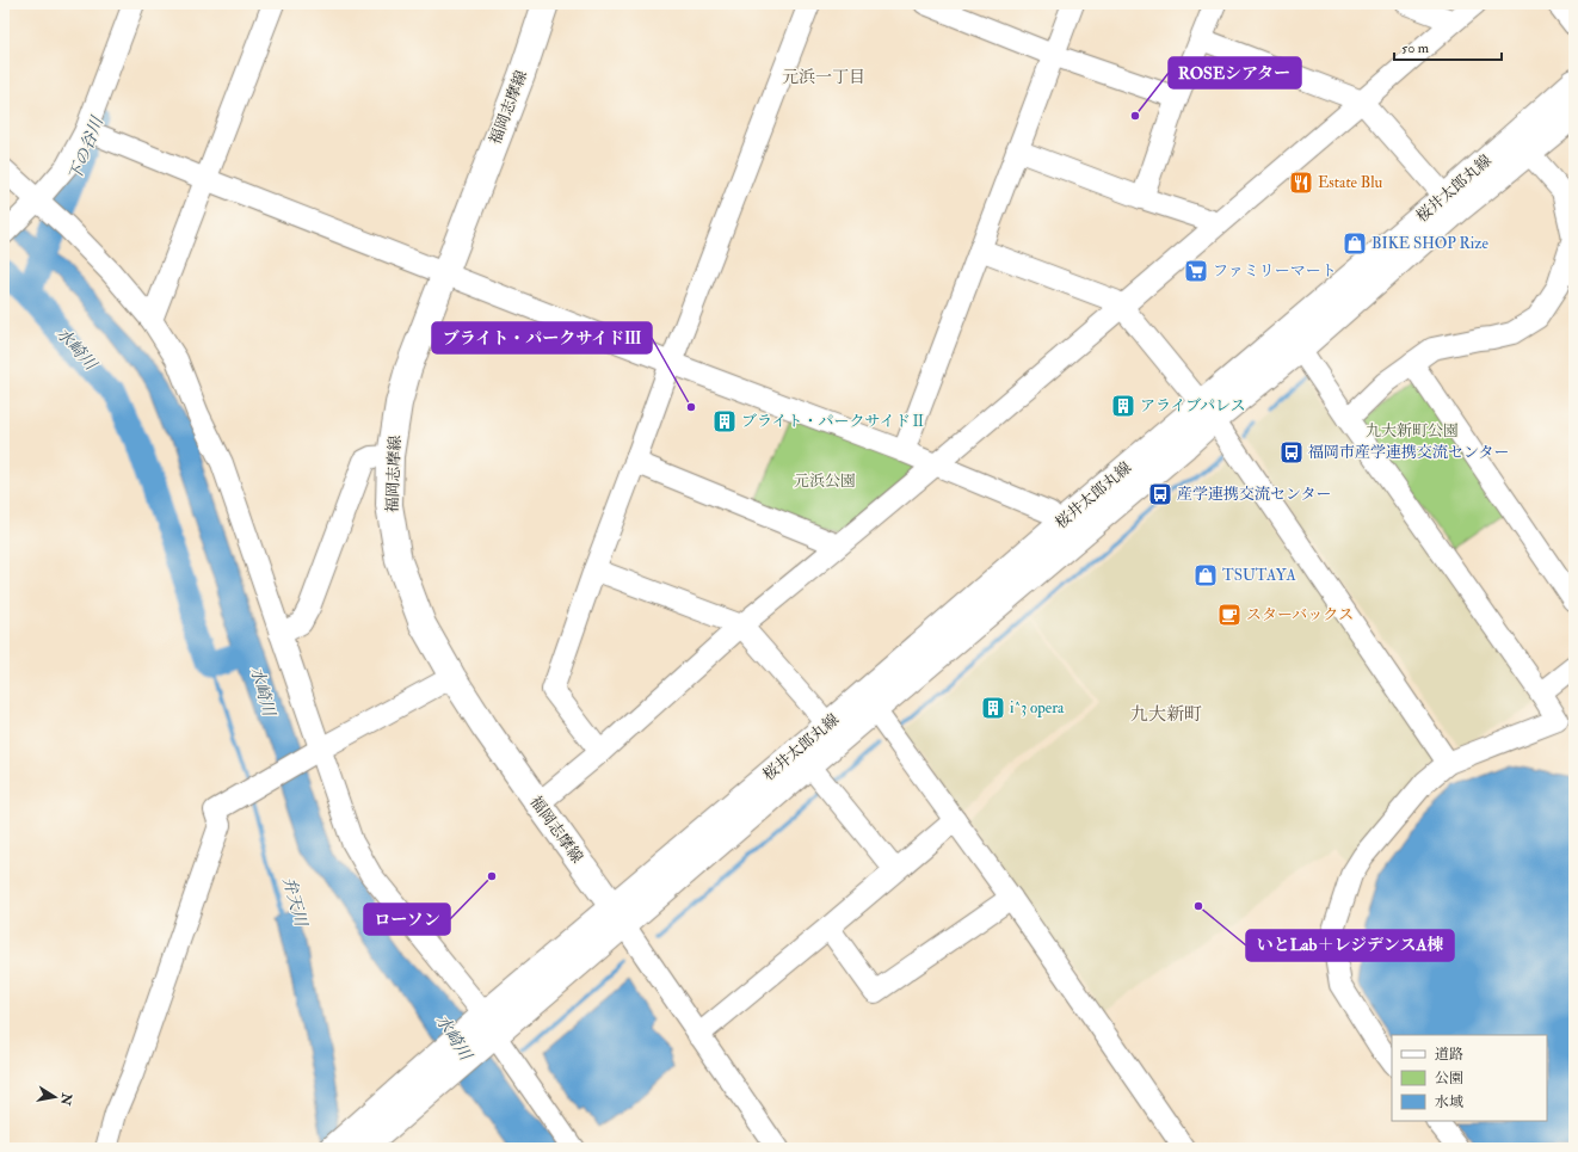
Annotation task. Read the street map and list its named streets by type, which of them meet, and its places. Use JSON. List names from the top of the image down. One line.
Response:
{"streets":{"main road":["福岡志摩線","桜井太郎丸線"]},"crossings":[["福岡志摩線","桜井太郎丸線"]],"districts":["元浜一丁目","九大新町"],"water":["下の谷川","水崎川","弁天川"],"parks":["九大新町公園","元浜公園"],"places":{"other":["ROSEシアター","ブライト・パークサイドⅢ","ローソン","いとLab＋レジデンスA棟"],"restaurant":["Estate Blu"],"shop":["BIKE SHOP Rize","TSUTAYA"],"supermarket":["ファミリーマート"],"building":["アライブパレス","ブライト・パークサイドⅡ","i^3 opera"],"bus stop":["福岡市産学連携交流センター","産学連携交流センター"],"cafe":["スターバックス"]},"legend":["道路","公園","水域"],"scale_bar":"50 m","north":"right"}
